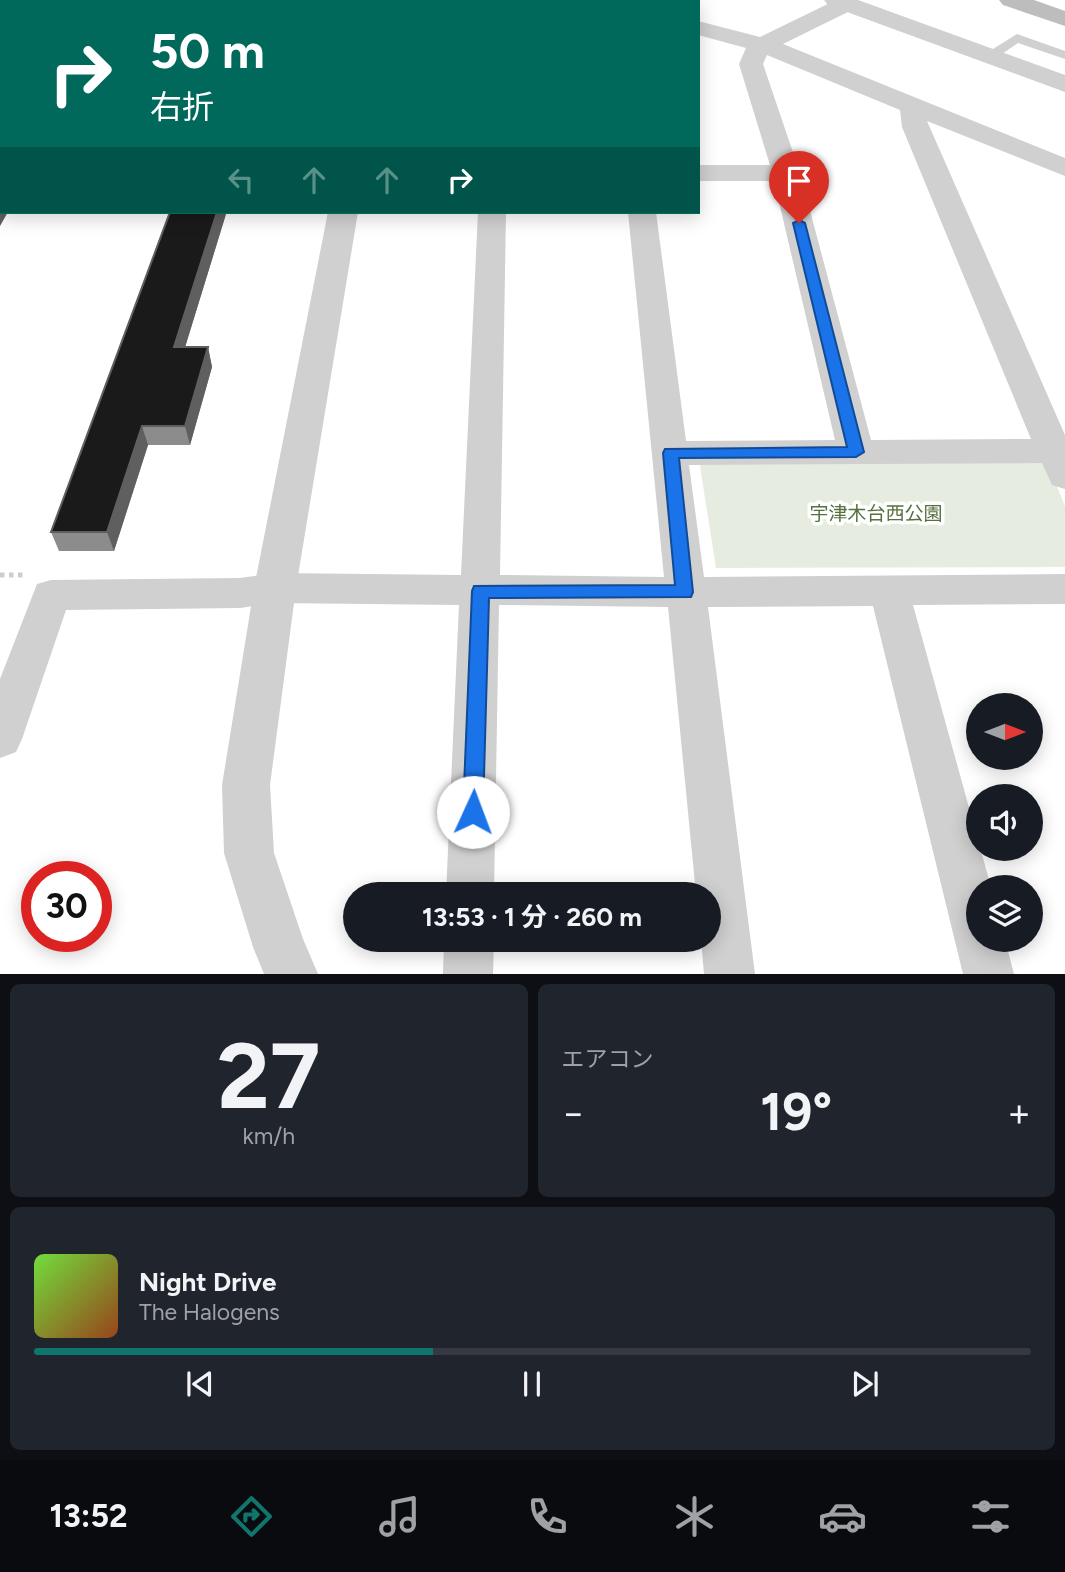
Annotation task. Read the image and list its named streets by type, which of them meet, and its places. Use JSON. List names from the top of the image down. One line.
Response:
{"parks":["宇津木台西公園"],"north":"right","page":{"turn":["50 m","右折"],"limit":"30","trip":"13:53 · 1 分 · 260 m","tile":[["27","km/h"],"エアコン"],"heat":["−","19°","+"],"song":["Night Drive","The Halogens"],"tabs":"13:52"}}
